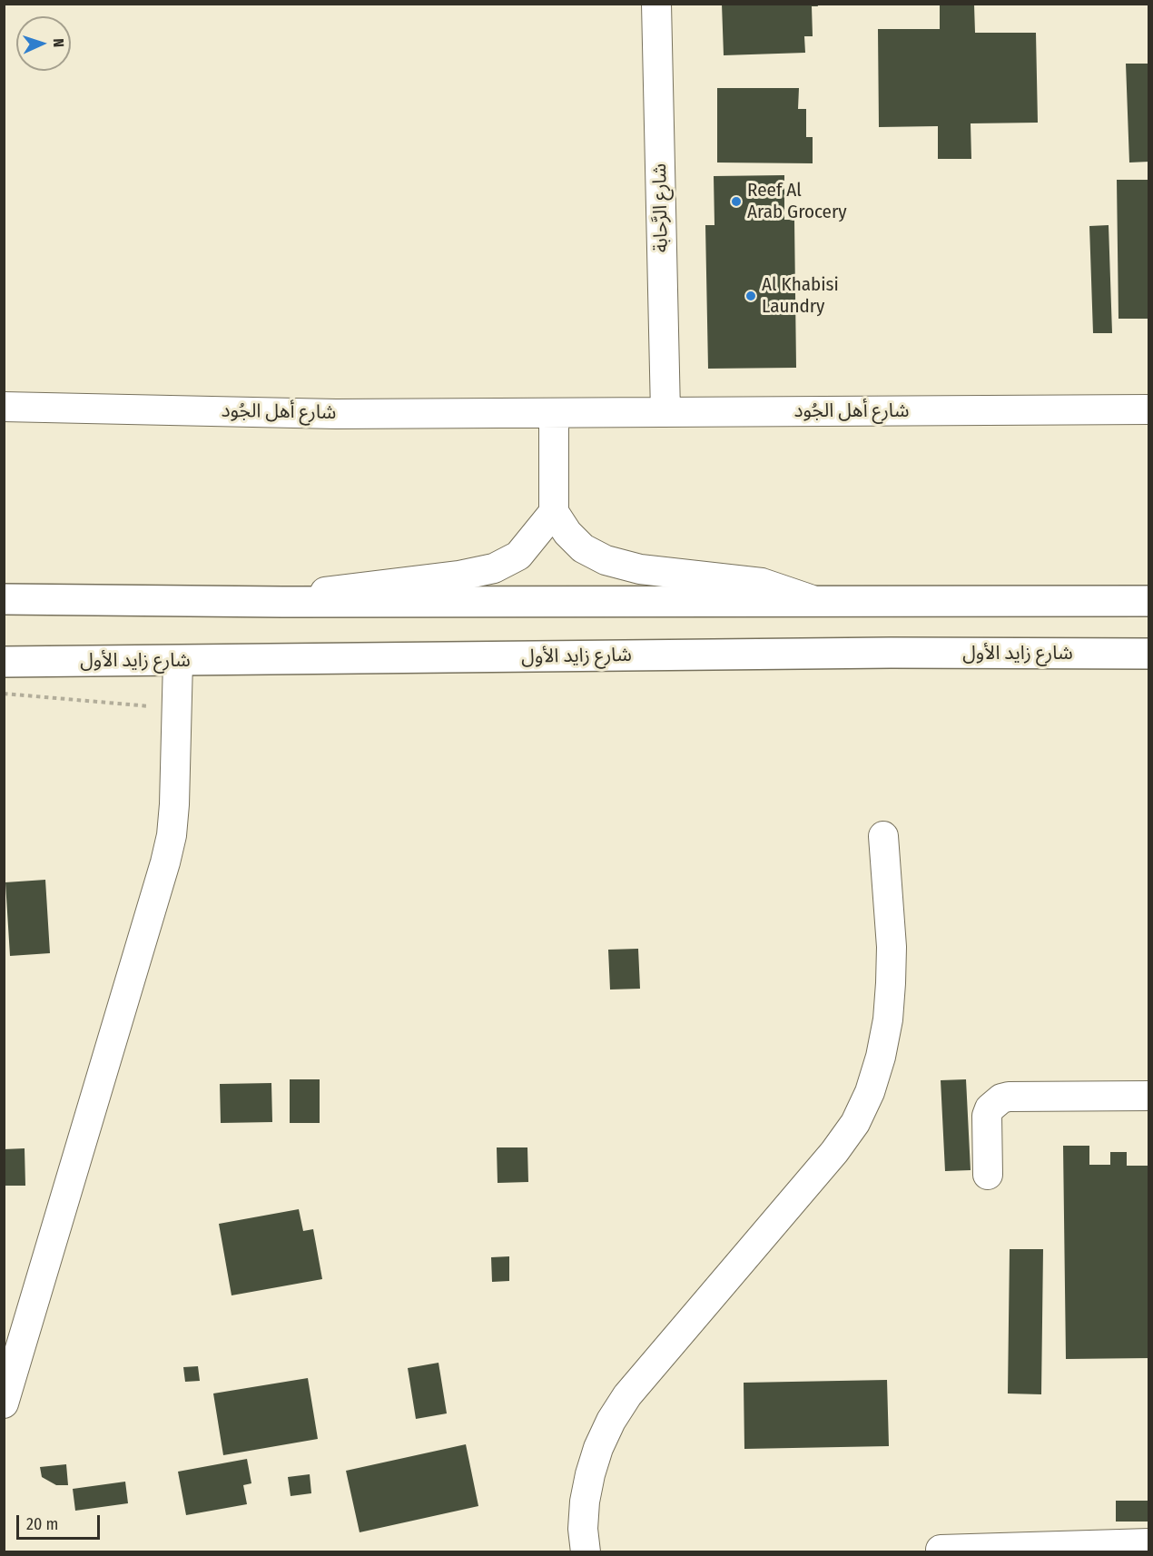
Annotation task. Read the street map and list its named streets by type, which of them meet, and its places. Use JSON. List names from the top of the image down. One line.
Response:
{"streets":{"main road":["شارع زايد الأول"],"street":["شارع الرَّحابة","شارع أهل الجُود"]},"crossings":[["شارع الرَّحابة","شارع أهل الجُود"]],"places":["Reef Al Arab Grocery","Al Khabisi Laundry"],"scale_bar":"20 m","north":"right"}
